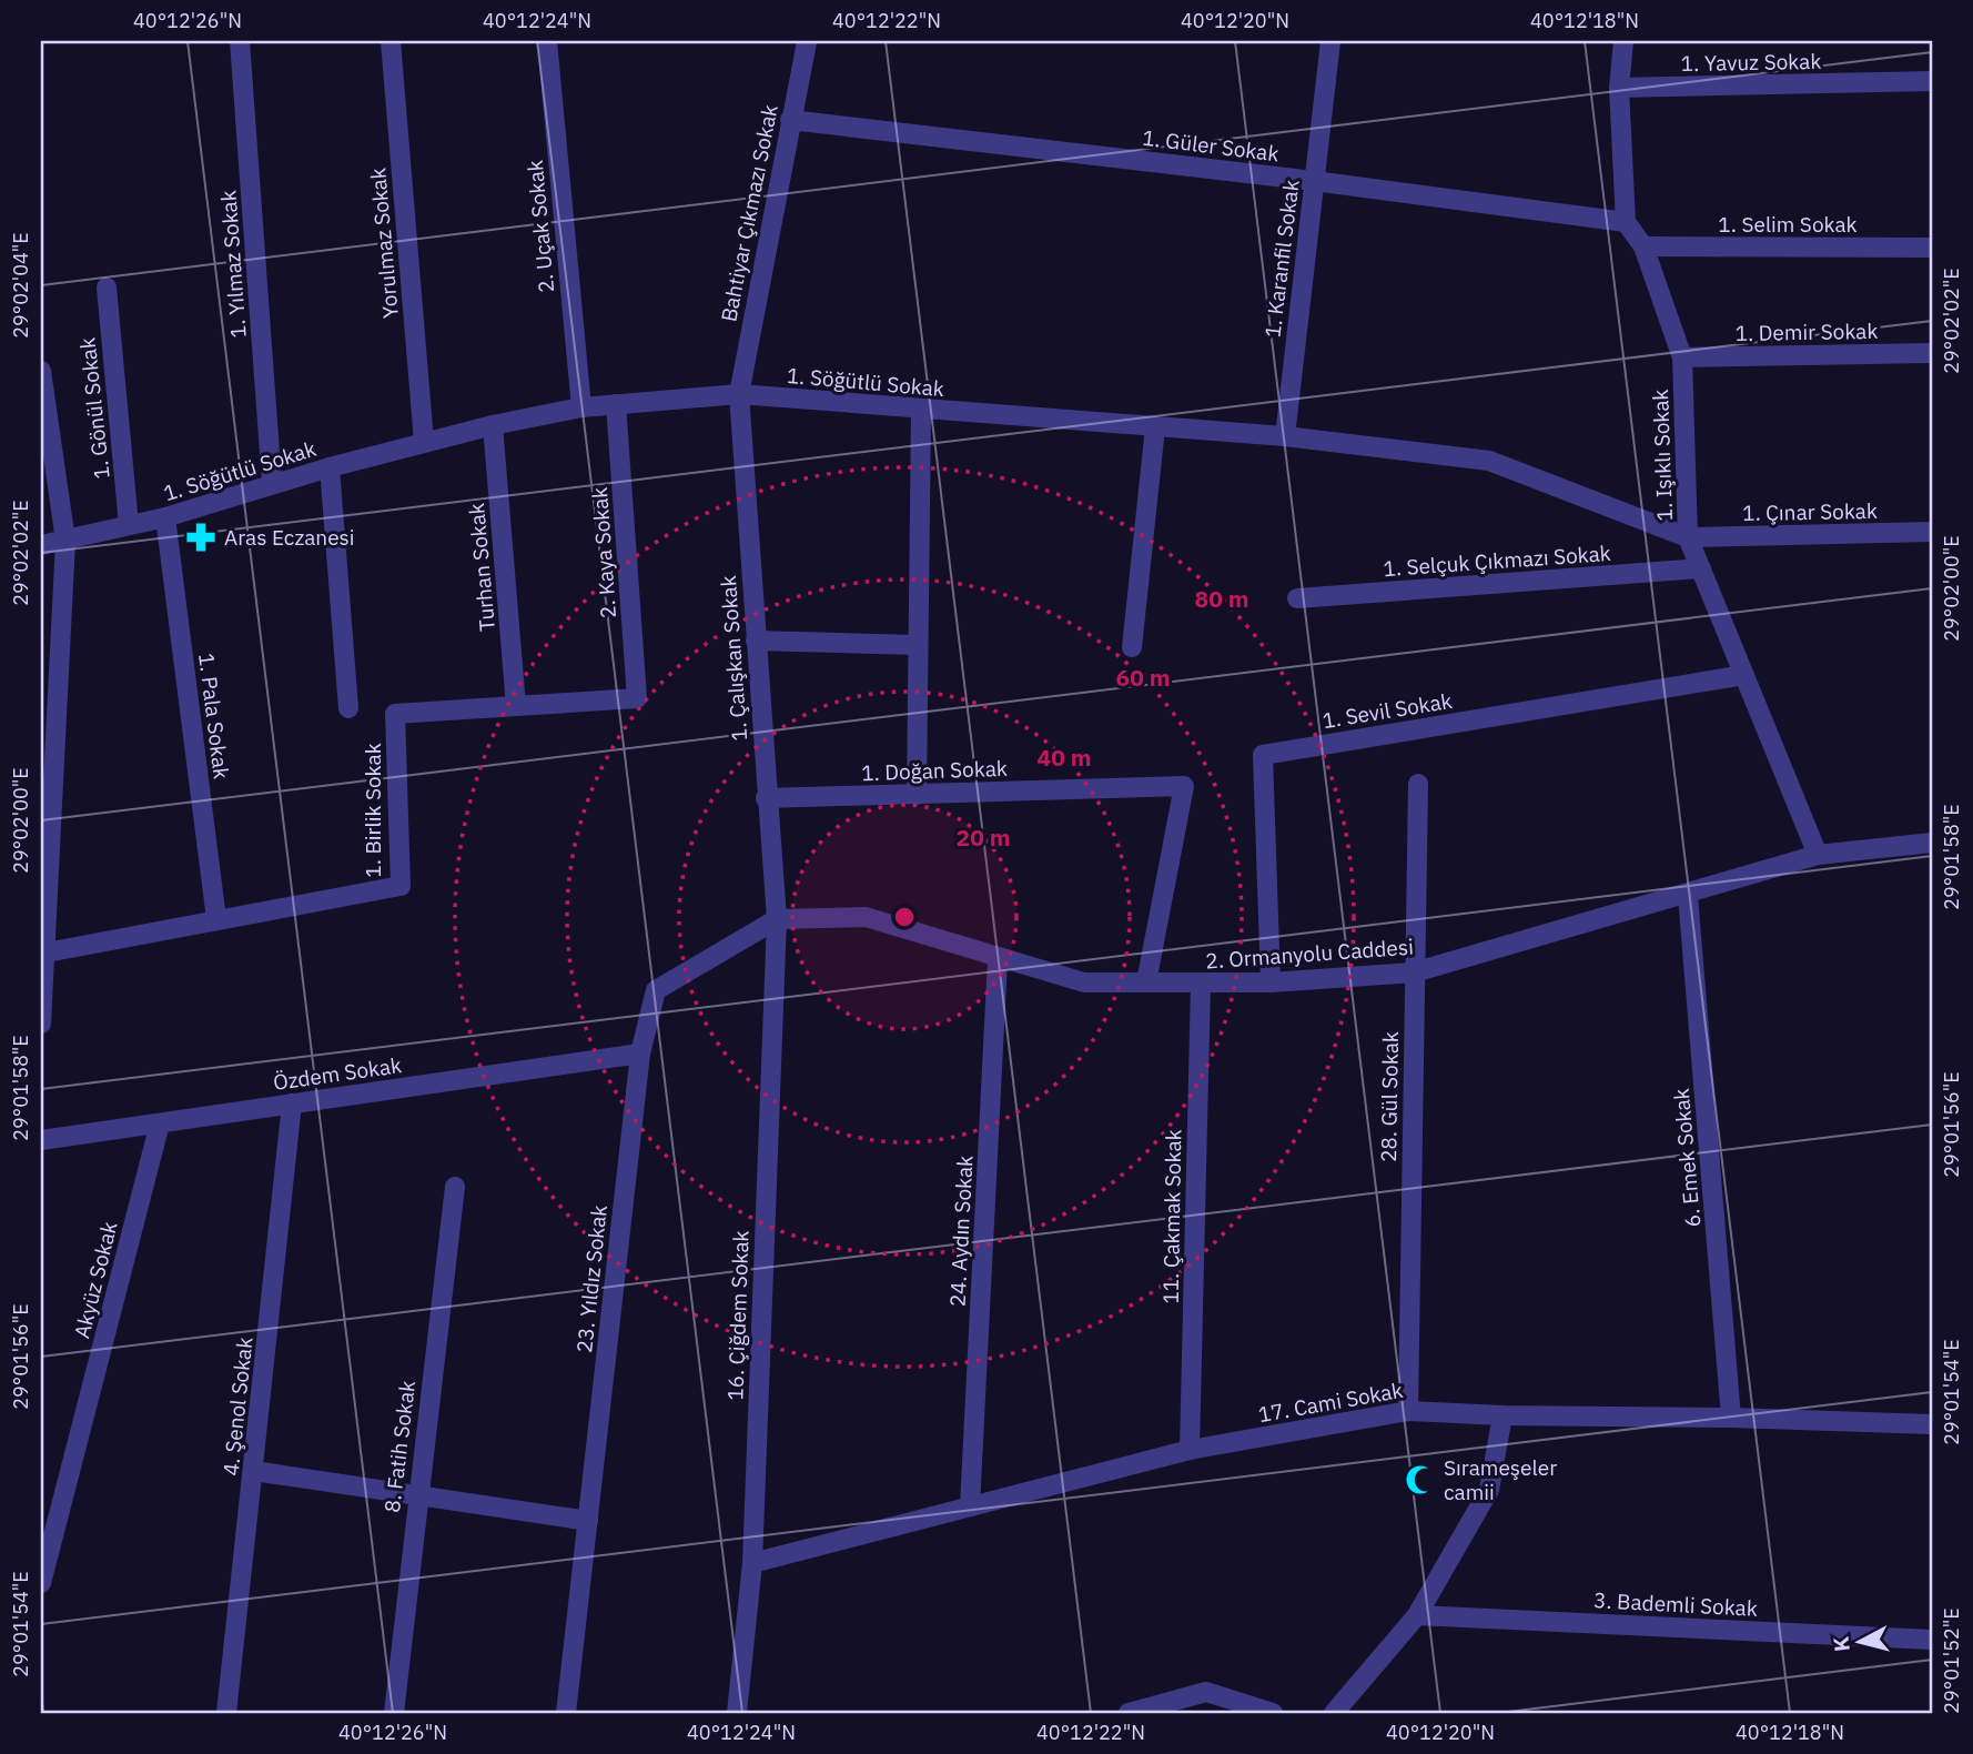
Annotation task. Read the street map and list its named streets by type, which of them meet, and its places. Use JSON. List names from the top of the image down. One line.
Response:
{"streets":{"street":["1. Yavuz Sokak","1. Güler Sokak","Bahtiyar Çıkmazı Sokak","1. Selim Sokak","2. Uçak Sokak","Yorulmaz Sokak","1. Karanfil Sokak","1. Yılmaz Sokak","1. Demir Sokak","1. Söğütlü Sokak","1. Gönül Sokak","1. Işıklı Sokak","1. Çınar Sokak","2. Kaya Sokak","1. Selçuk Çıkmazı Sokak","Turhan Sokak","1. Çalışkan Sokak","1. Sevil Sokak","1. Pala Sokak","1. Doğan Sokak","1. Birlik Sokak","2. Ormanyolu Caddesi","Özdem Sokak","28. Gül Sokak","6. Emek Sokak","11. Çakmak Sokak","24. Aydın Sokak","23. Yıldız Sokak","Akyüz Sokak","16. Çiğdem Sokak","17. Cami Sokak","4. Şenol Sokak","8. Fatih Sokak","3. Bademli Sokak"]},"crossings":[["1. Güler Sokak","Bahtiyar Çıkmazı Sokak"],["1. Güler Sokak","1. Karanfil Sokak"],["1. Güler Sokak","1. Işıklı Sokak"],["Bahtiyar Çıkmazı Sokak","1. Söğütlü Sokak"],["Bahtiyar Çıkmazı Sokak","1. Çalışkan Sokak"],["1. Selim Sokak","1. Işıklı Sokak"],["2. Uçak Sokak","1. Söğütlü Sokak"],["Yorulmaz Sokak","1. Söğütlü Sokak"],["1. Karanfil Sokak","1. Söğütlü Sokak"],["1. Yılmaz Sokak","1. Söğütlü Sokak"],["1. Demir Sokak","1. Işıklı Sokak"],["1. Söğütlü Sokak","1. Gönül Sokak"],["1. Söğütlü Sokak","1. Işıklı Sokak"],["1. Söğütlü Sokak","1. Çınar Sokak"],["1. Söğütlü Sokak","2. Kaya Sokak"],["1. Söğütlü Sokak","Turhan Sokak"],["1. Söğütlü Sokak","1. Çalışkan Sokak"],["1. Söğütlü Sokak","1. Pala Sokak"],["1. Işıklı Sokak","1. Çınar Sokak"],["1. Işıklı Sokak","1. Selçuk Çıkmazı Sokak"],["1. Işıklı Sokak","1. Sevil Sokak"],["1. Işıklı Sokak","2. Ormanyolu Caddesi"],["2. Kaya Sokak","1. Birlik Sokak"],["Turhan Sokak","1. Birlik Sokak"],["1. Çalışkan Sokak","1. Doğan Sokak"],["1. Çalışkan Sokak","2. Ormanyolu Caddesi"],["1. Çalışkan Sokak","23. Yıldız Sokak"],["1. Çalışkan Sokak","16. Çiğdem Sokak"],["1. Sevil Sokak","2. Ormanyolu Caddesi"],["1. Pala Sokak","1. Birlik Sokak"],["1. Doğan Sokak","2. Ormanyolu Caddesi"],["2. Ormanyolu Caddesi","28. Gül Sokak"],["2. Ormanyolu Caddesi","6. Emek Sokak"],["2. Ormanyolu Caddesi","11. Çakmak Sokak"],["2. Ormanyolu Caddesi","24. Aydın Sokak"],["2. Ormanyolu Caddesi","23. Yıldız Sokak"],["2. Ormanyolu Caddesi","16. Çiğdem Sokak"],["Özdem Sokak","23. Yıldız Sokak"],["Özdem Sokak","Akyüz Sokak"],["Özdem Sokak","4. Şenol Sokak"],["28. Gül Sokak","17. Cami Sokak"],["6. Emek Sokak","17. Cami Sokak"],["11. Çakmak Sokak","17. Cami Sokak"],["24. Aydın Sokak","17. Cami Sokak"],["23. Yıldız Sokak","16. Çiğdem Sokak"],["16. Çiğdem Sokak","17. Cami Sokak"]],"places":{"pharmacy":["Aras Eczanesi"],"mosque":["Sırameşeler camii"]},"north":"left","coordinates":["40°12'26\"N","40°12'24\"N","40°12'22\"N","40°12'20\"N","40°12'18\"N","29°02'04\"E","29°02'02\"E","29°02'00\"E","29°01'58\"E","29°01'56\"E","29°01'54\"E","29°01'52\"E"],"rings":["80 m","60 m","40 m","20 m"]}
